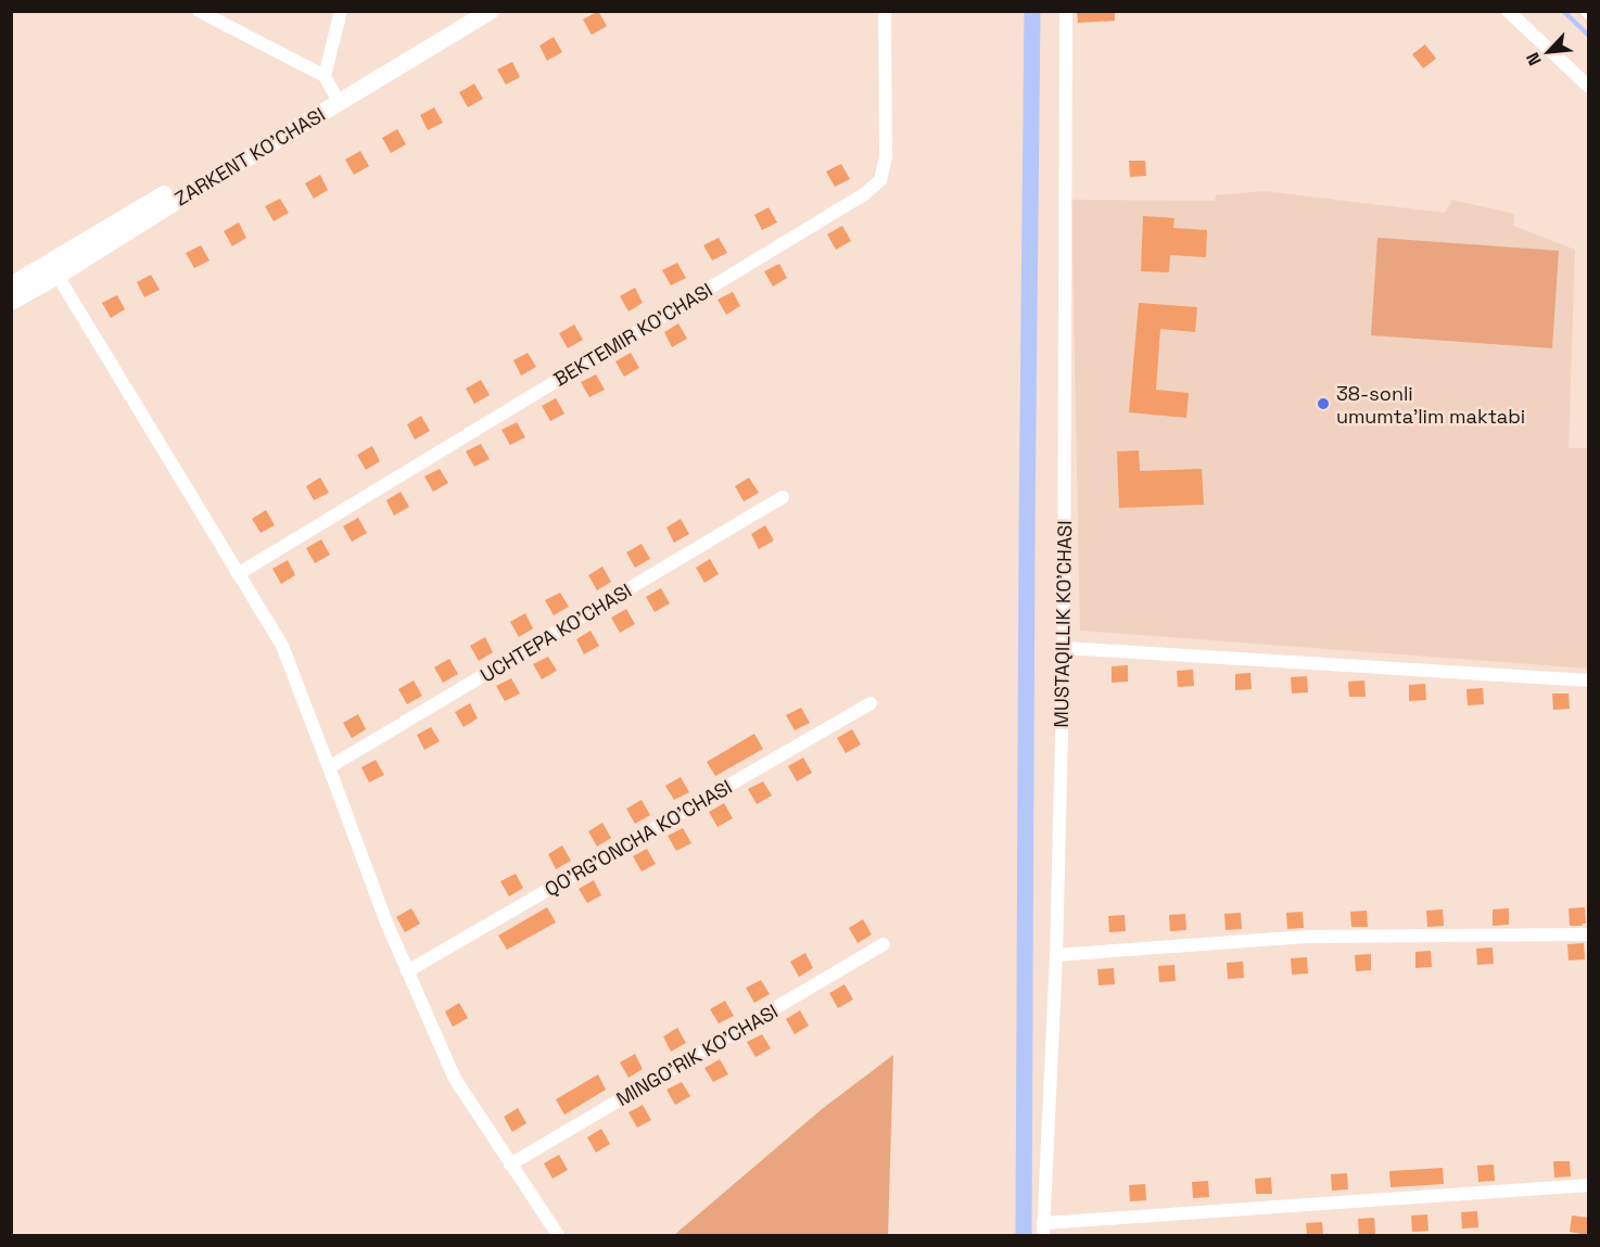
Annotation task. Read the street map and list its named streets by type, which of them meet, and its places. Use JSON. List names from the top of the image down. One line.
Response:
{"streets":{"main road":["ZARKENT KO'CHASI"],"street":["BEKTEMIR KO'CHASI","MUSTAQILLIK KO'CHASI","UCHTEPA KO'CHASI","QO'RG'ONCHA KO'CHASI","MINGO'RIK KO'CHASI"]},"places":["38-sonli umumta'lim maktabi"],"north":"bottom left"}
